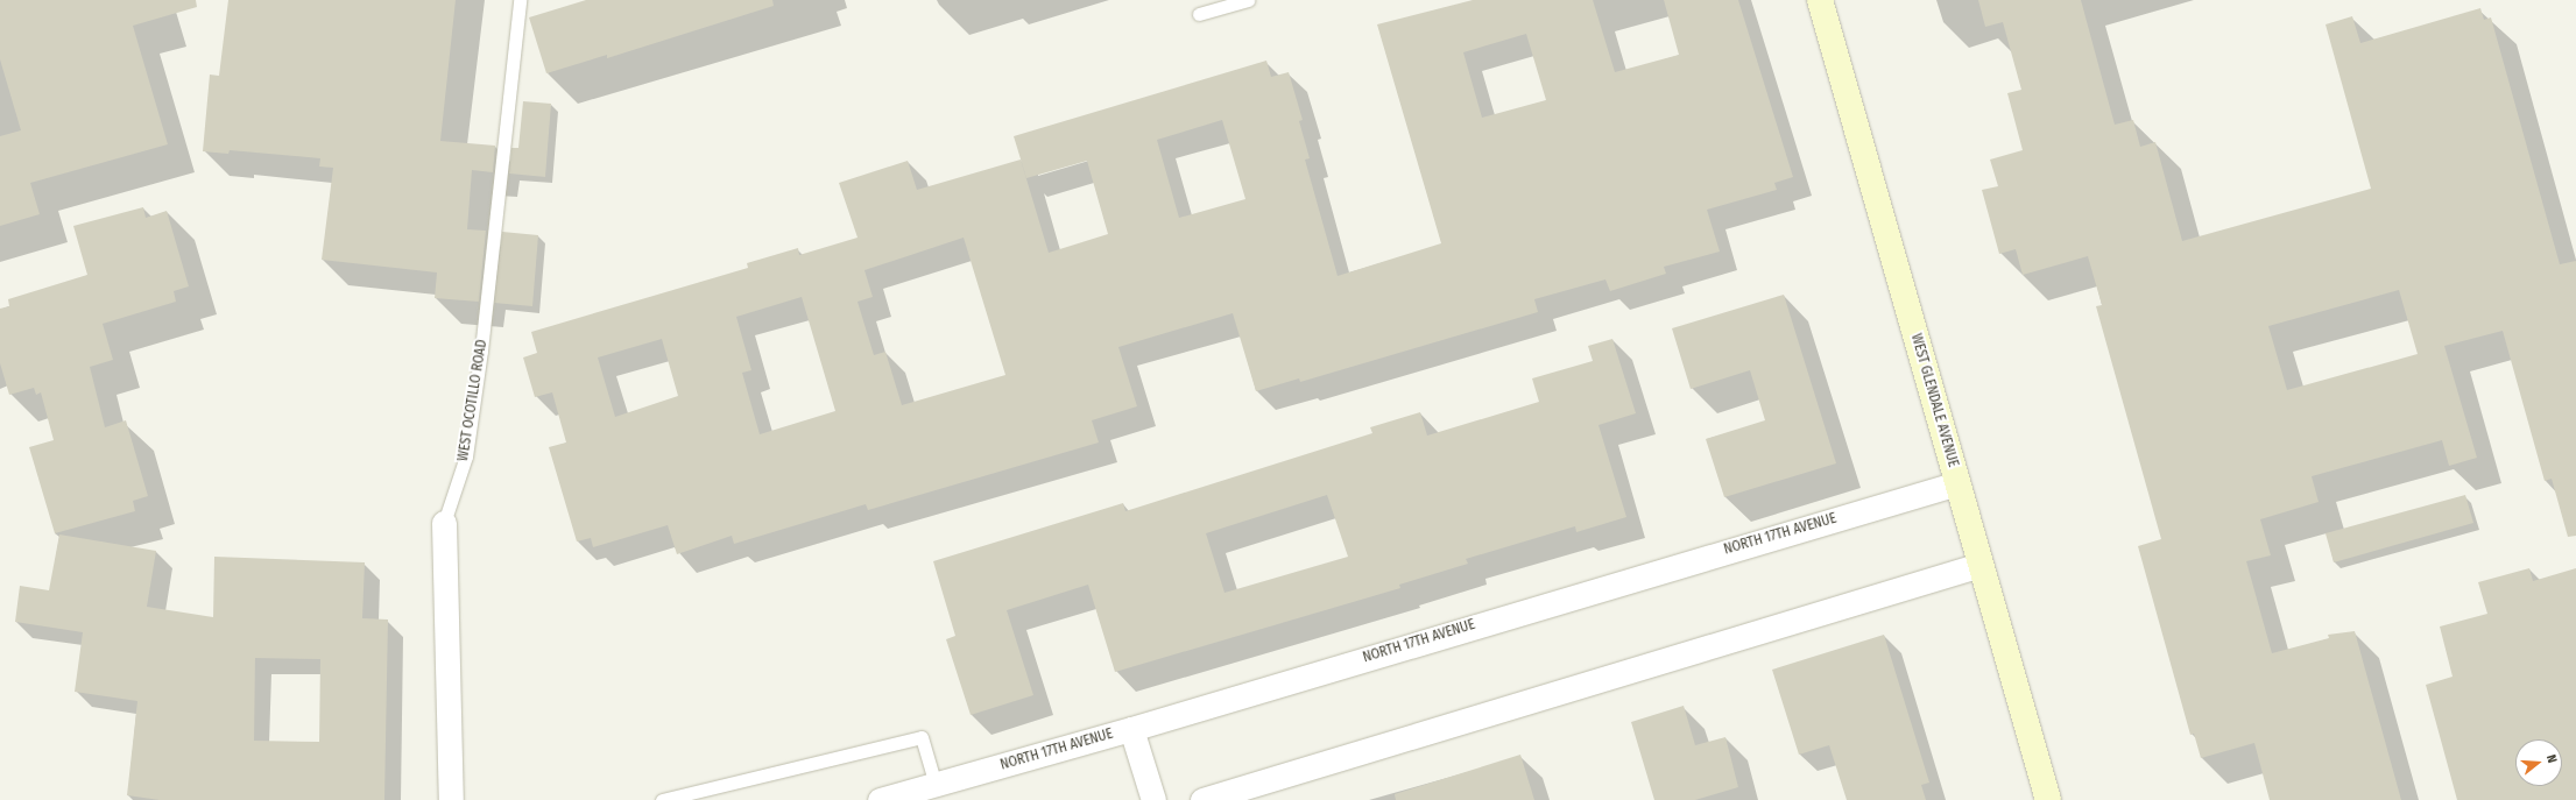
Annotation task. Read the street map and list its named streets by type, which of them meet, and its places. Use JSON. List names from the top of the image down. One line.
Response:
{"streets":{"main road":["WEST GLENDALE AVENUE"],"street":["WEST OCOTILLO ROAD","NORTH 17TH AVENUE"]},"crossings":[["WEST GLENDALE AVENUE","NORTH 17TH AVENUE"]],"north":"right"}
